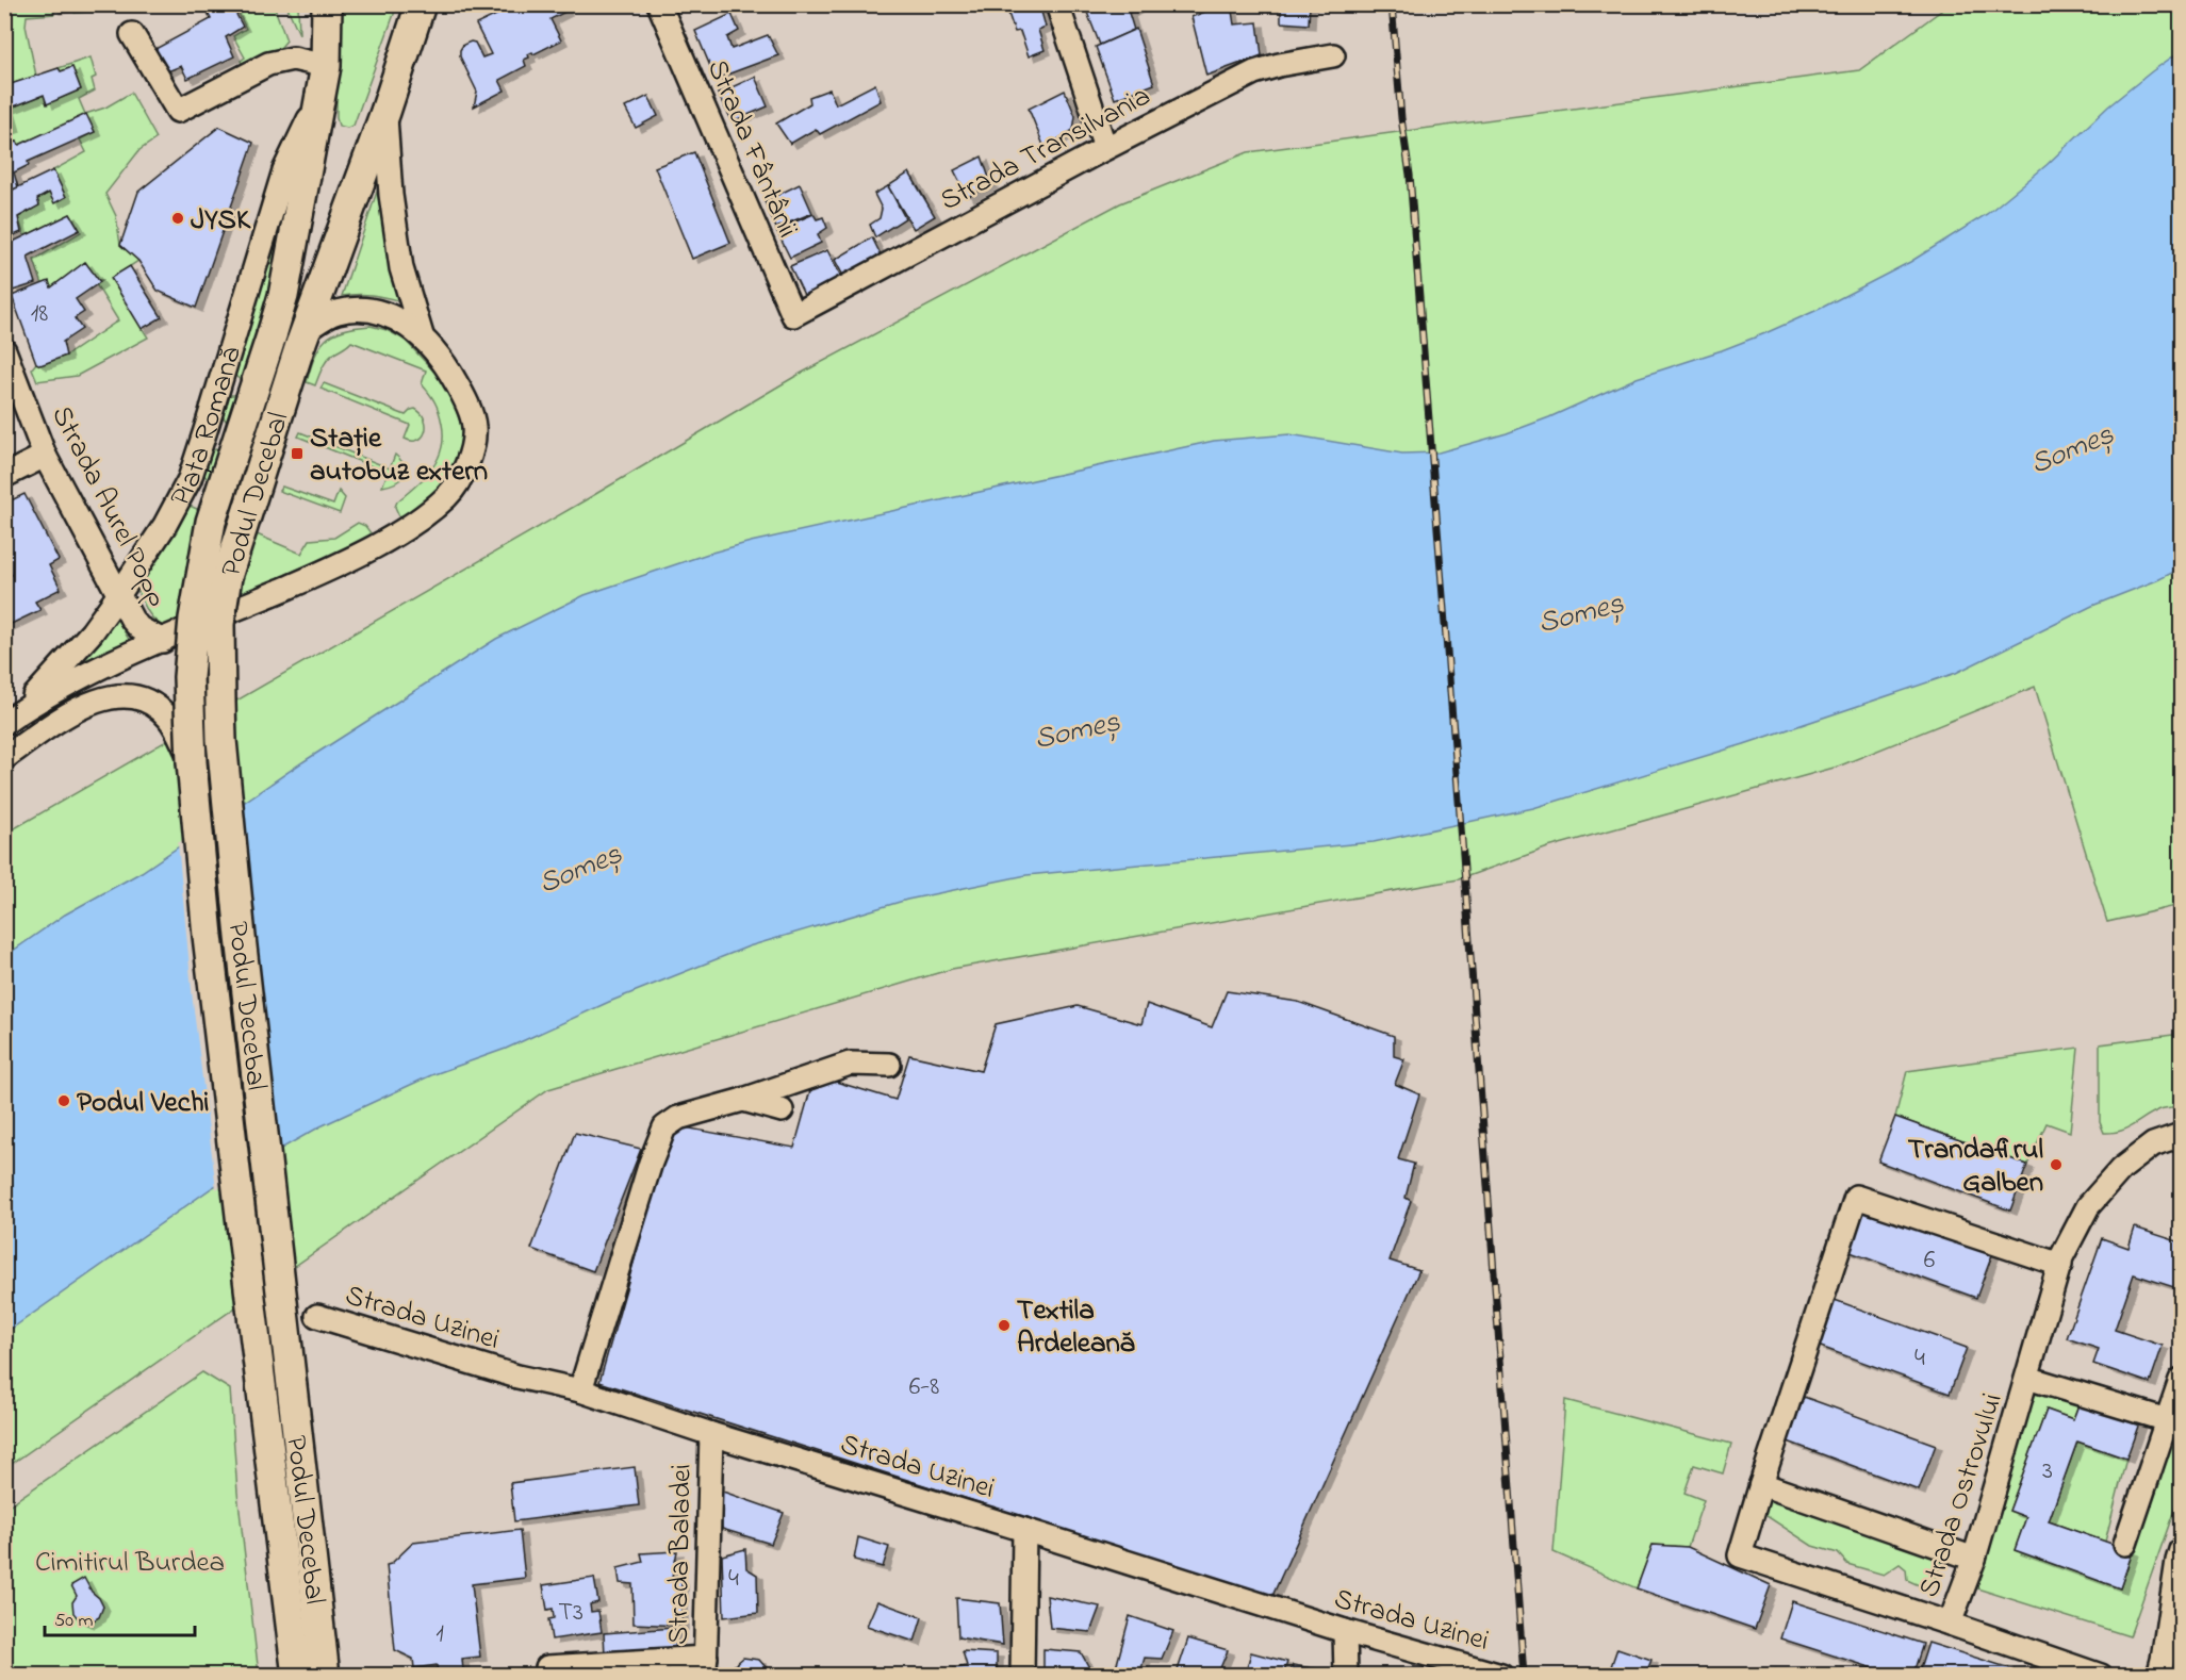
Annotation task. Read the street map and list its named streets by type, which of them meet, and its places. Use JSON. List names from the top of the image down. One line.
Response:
{"streets":{"main road":["Piața Romană","Podul Decebal"],"street":["Strada Transilvania","Strada Fântânii","Strada Aurel Popp","Strada Uzinei","Strada Ostrovului","Strada Baladei"]},"crossings":[["Strada Transilvania","Strada Fântânii"],["Piața Romană","Podul Decebal"],["Piața Romană","Strada Aurel Popp"],["Strada Uzinei","Strada Baladei"]],"water":["Someș"],"parks":["Cimitirul Burdea"],"places":{"other":["JYSK","Podul Vechi","Trandafirul Galben","Textila Ardeleană"],"transit":["Stație autobuz extern"]},"house_numbers":["18","6","4","6-8","3","4","T3","1"],"scale_bar":"50 m"}
